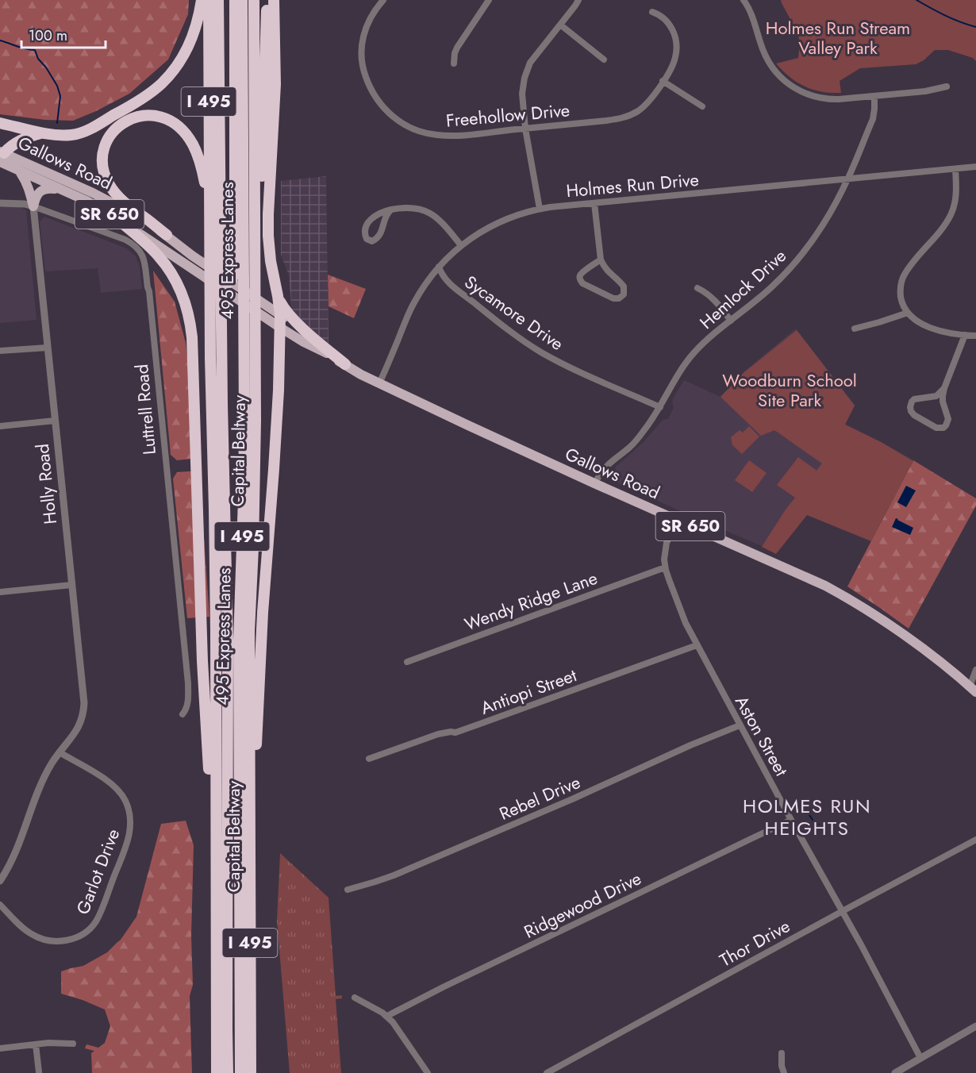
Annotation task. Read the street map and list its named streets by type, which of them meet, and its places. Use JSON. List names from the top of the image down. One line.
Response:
{"streets":{"highway":["I 495","495 Express Lanes","Capital Beltway"],"main road":["Gallows Road","SR 650"],"street":["Freehollow Drive","Holmes Run Drive","Hemlock Drive","Sycamore Drive","Luttrell Road","Holly Road","Wendy Ridge Lane","Antiopi Street","Aston Street","Rebel Drive","Garlot Drive","Ridgewood Drive","Thor Drive"]},"crossings":[["Gallows Road","Holmes Run Drive"],["Gallows Road","Hemlock Drive"],["Gallows Road","Aston Street"],["Holmes Run Drive","Hemlock Drive"],["Holmes Run Drive","Sycamore Drive"],["Hemlock Drive","Sycamore Drive"],["Luttrell Road","Holly Road"],["Holly Road","Garlot Drive"],["Wendy Ridge Lane","Aston Street"],["Antiopi Street","Aston Street"],["Aston Street","Rebel Drive"],["Aston Street","Ridgewood Drive"],["Aston Street","Thor Drive"]],"districts":["HOLMES RUN HEIGHTS"],"parks":["Holmes Run Stream Valley Park","Woodburn School Site Park"],"scale_bar":"100 m"}
